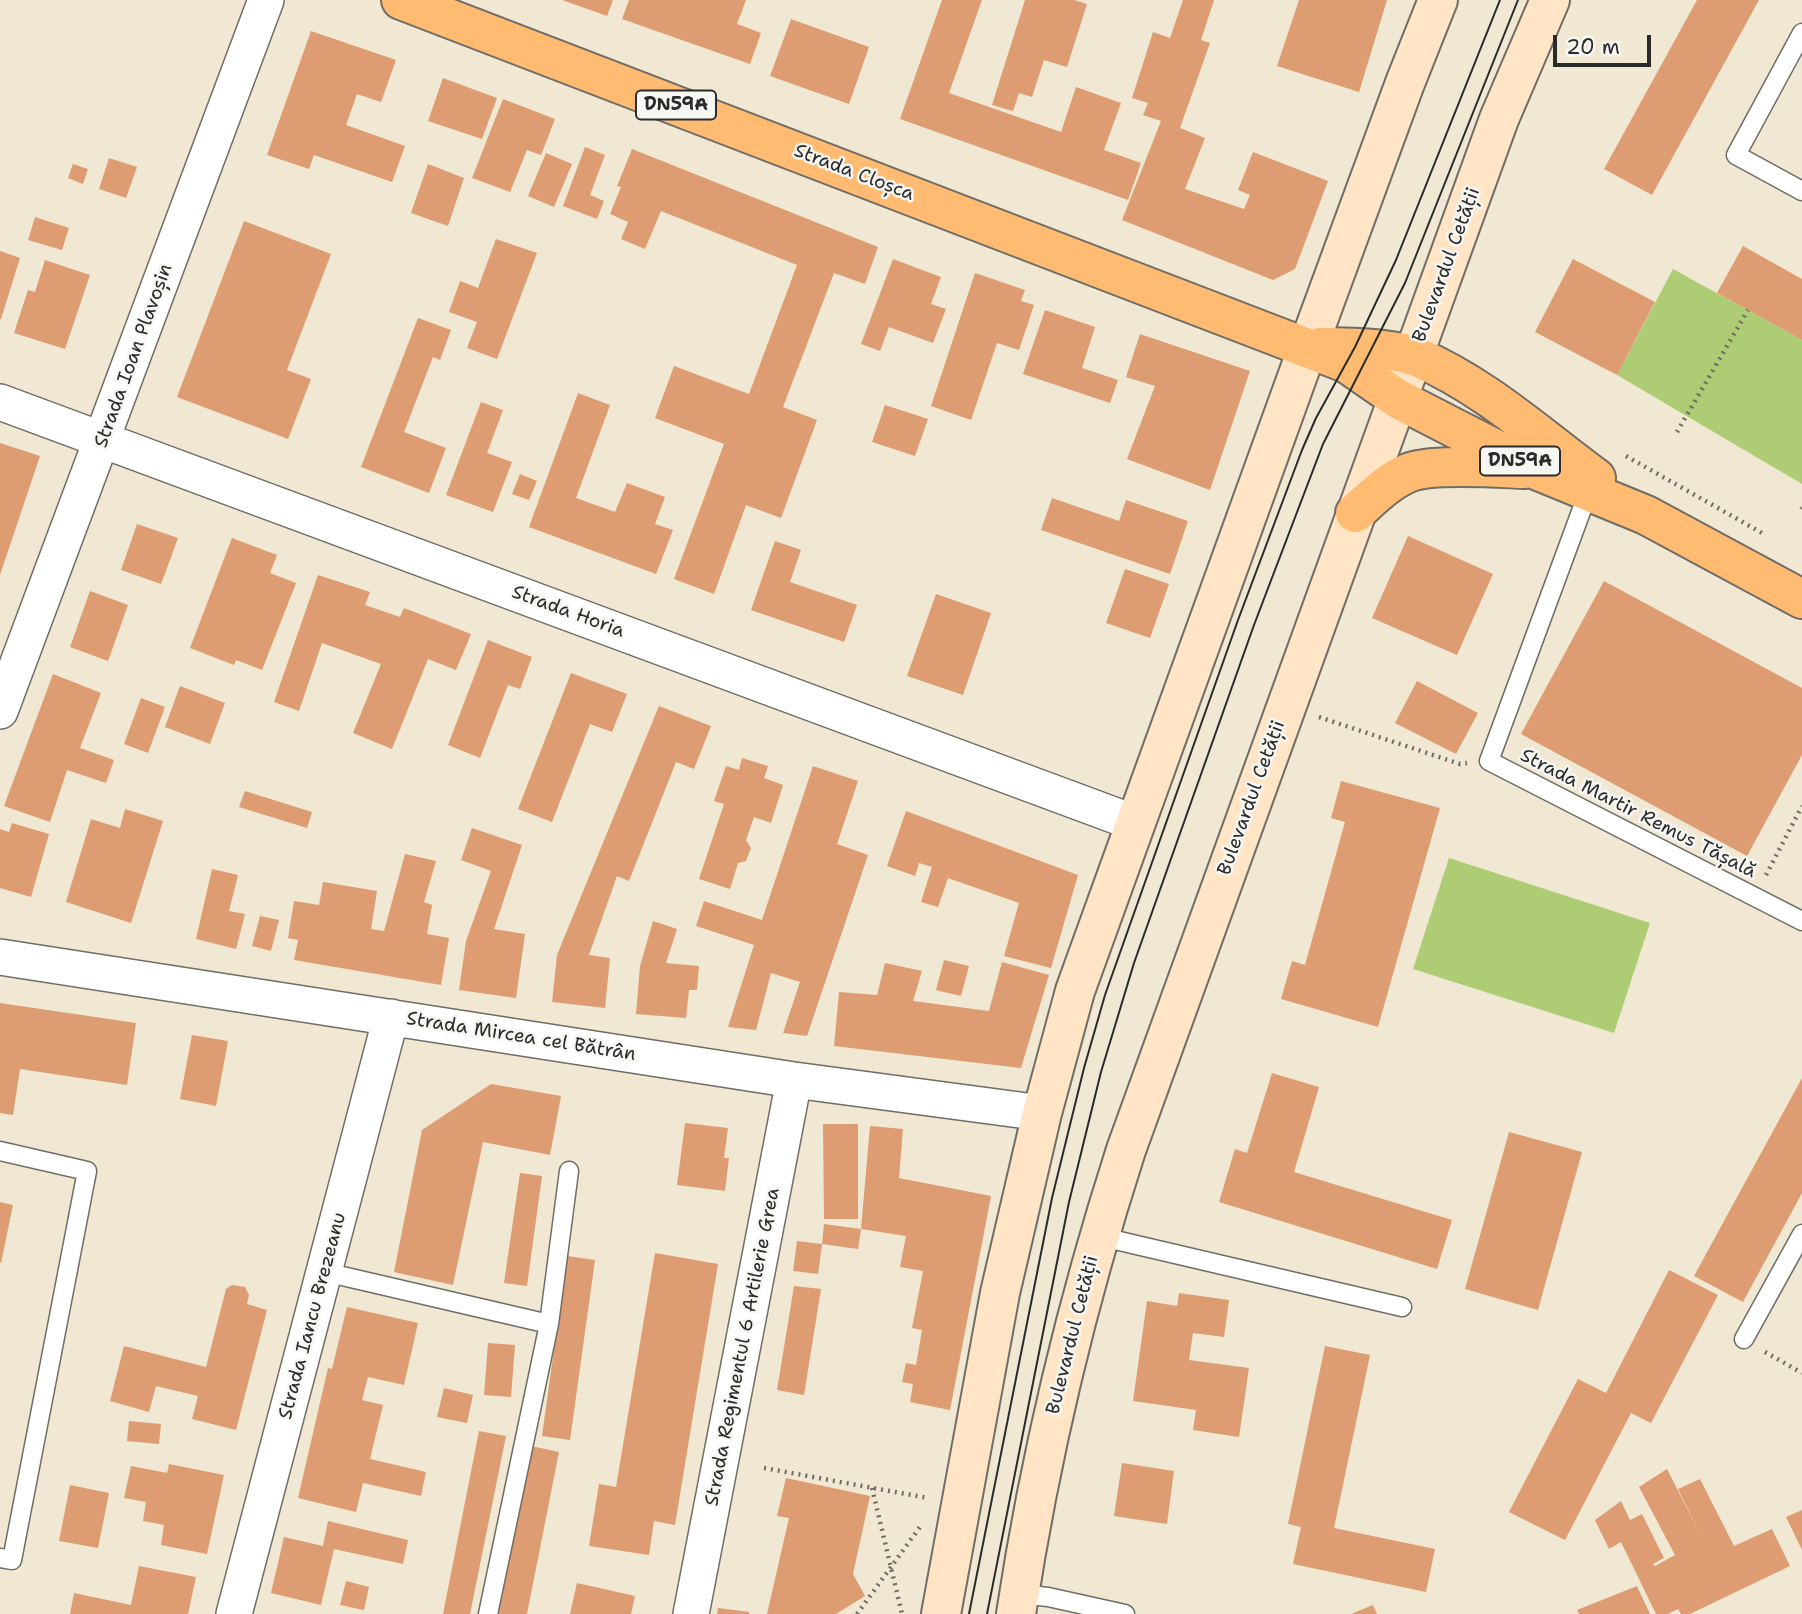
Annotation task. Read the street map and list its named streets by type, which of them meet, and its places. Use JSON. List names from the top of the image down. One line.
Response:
{"streets":{"main road":["DN59A","Strada Cloșca","Bulevardul Cetății"],"street":["Strada Ioan Plavoșin","Strada Horia","Strada Mircea cel Bătrân","Strada Iancu Brezeanu","Strada Regimentul 6 Artilerie Grea"],"lane":["Strada Martir Remus Tășală"]},"crossings":[["DN59A","Strada Cloșca"],["DN59A","Bulevardul Cetății"],["DN59A","Strada Martir Remus Tășală"],["Strada Ioan Plavoșin","Strada Horia"],["Strada Mircea cel Bătrân","Strada Iancu Brezeanu"],["Strada Mircea cel Bătrân","Strada Regimentul 6 Artilerie Grea"]],"scale_bar":"20 m"}
